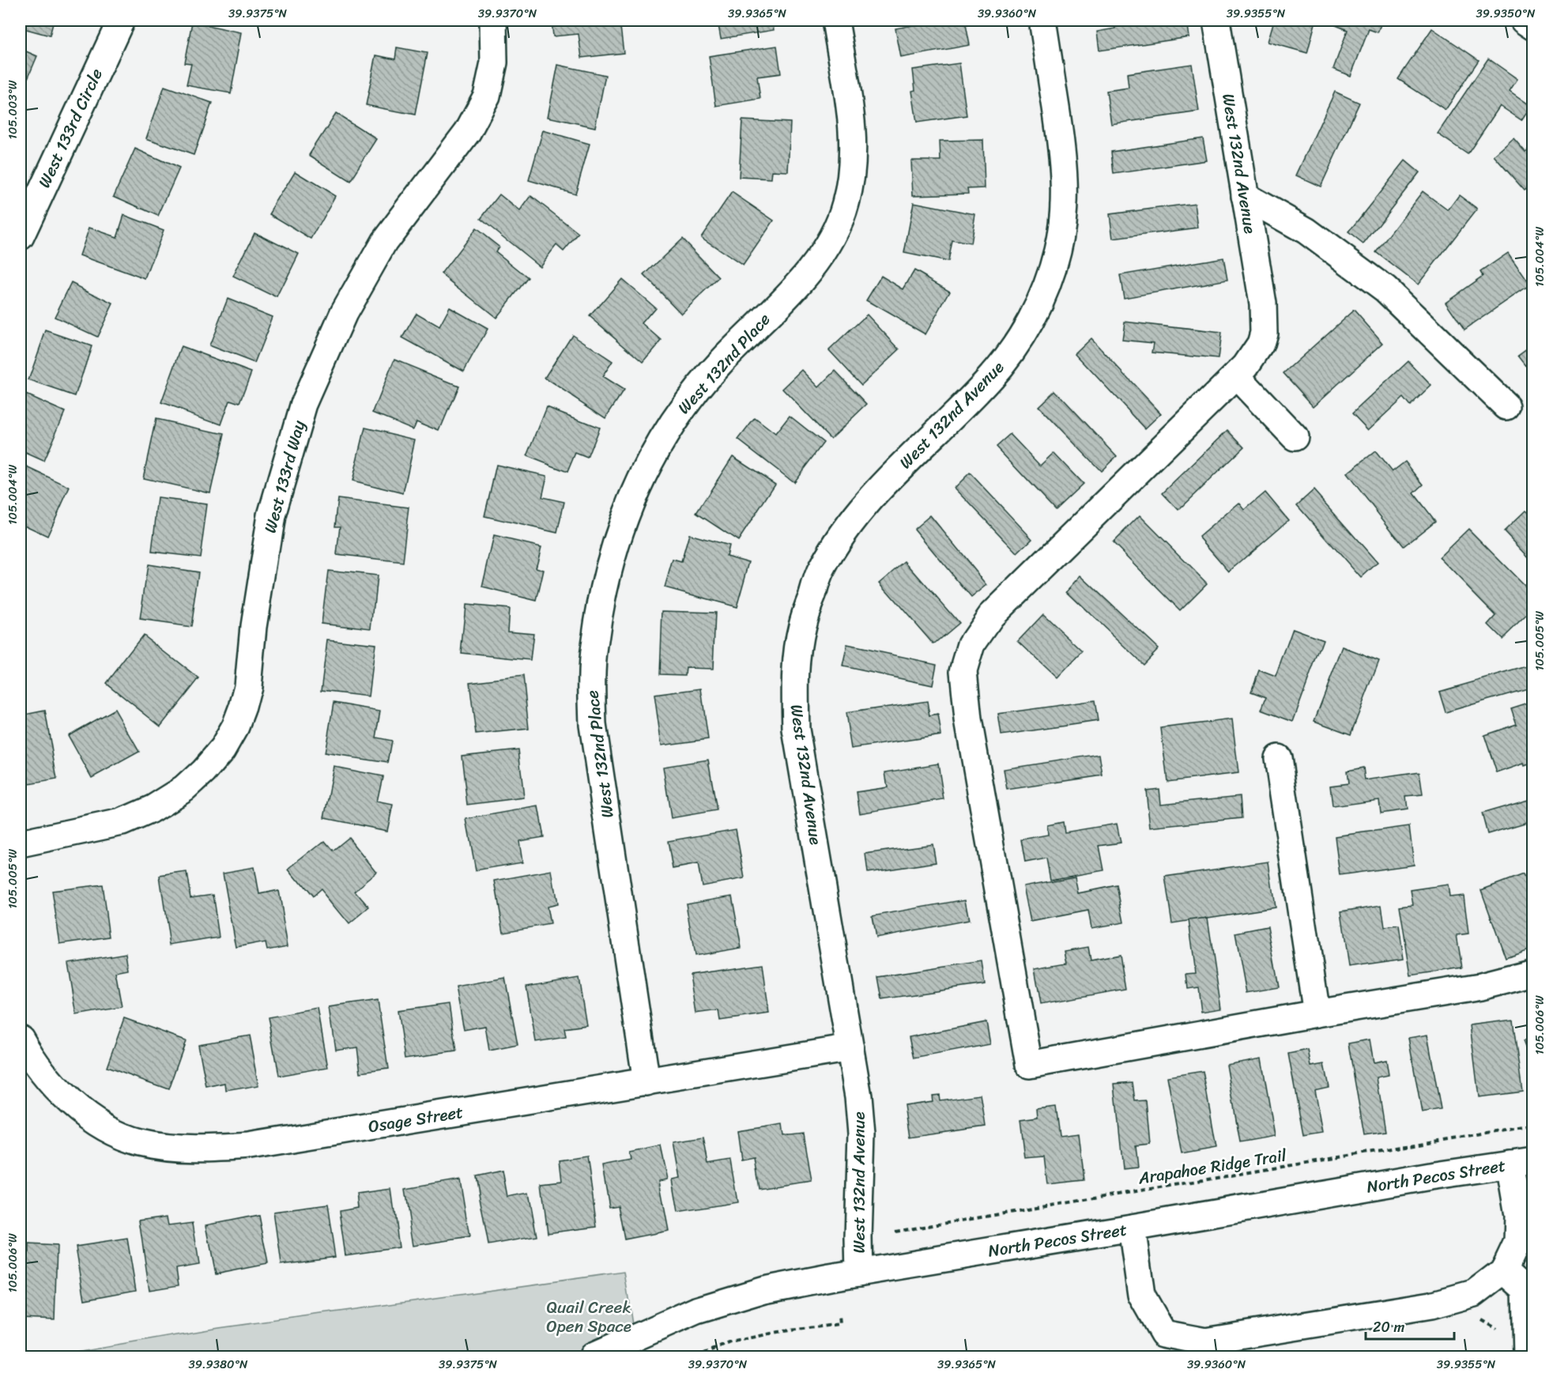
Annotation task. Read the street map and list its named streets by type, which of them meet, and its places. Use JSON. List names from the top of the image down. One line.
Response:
{"streets":{"street":["West 133rd Circle","West 132nd Avenue","West 132nd Place","West 133rd Way","Osage Street","North Pecos Street"],"path":["Arapahoe Ridge Trail"]},"crossings":[["West 132nd Avenue","Osage Street"],["West 132nd Avenue","North Pecos Street"],["West 132nd Place","Osage Street"]],"parks":["Quail Creek Open Space"],"scale_bar":"20 m","coordinates":["39.9375°N","39.9370°N","39.9365°N","39.9360°N","39.9355°N","39.9350°N","105.003°W","105.004°W","105.005°W","105.006°W","39.9380°N"]}
